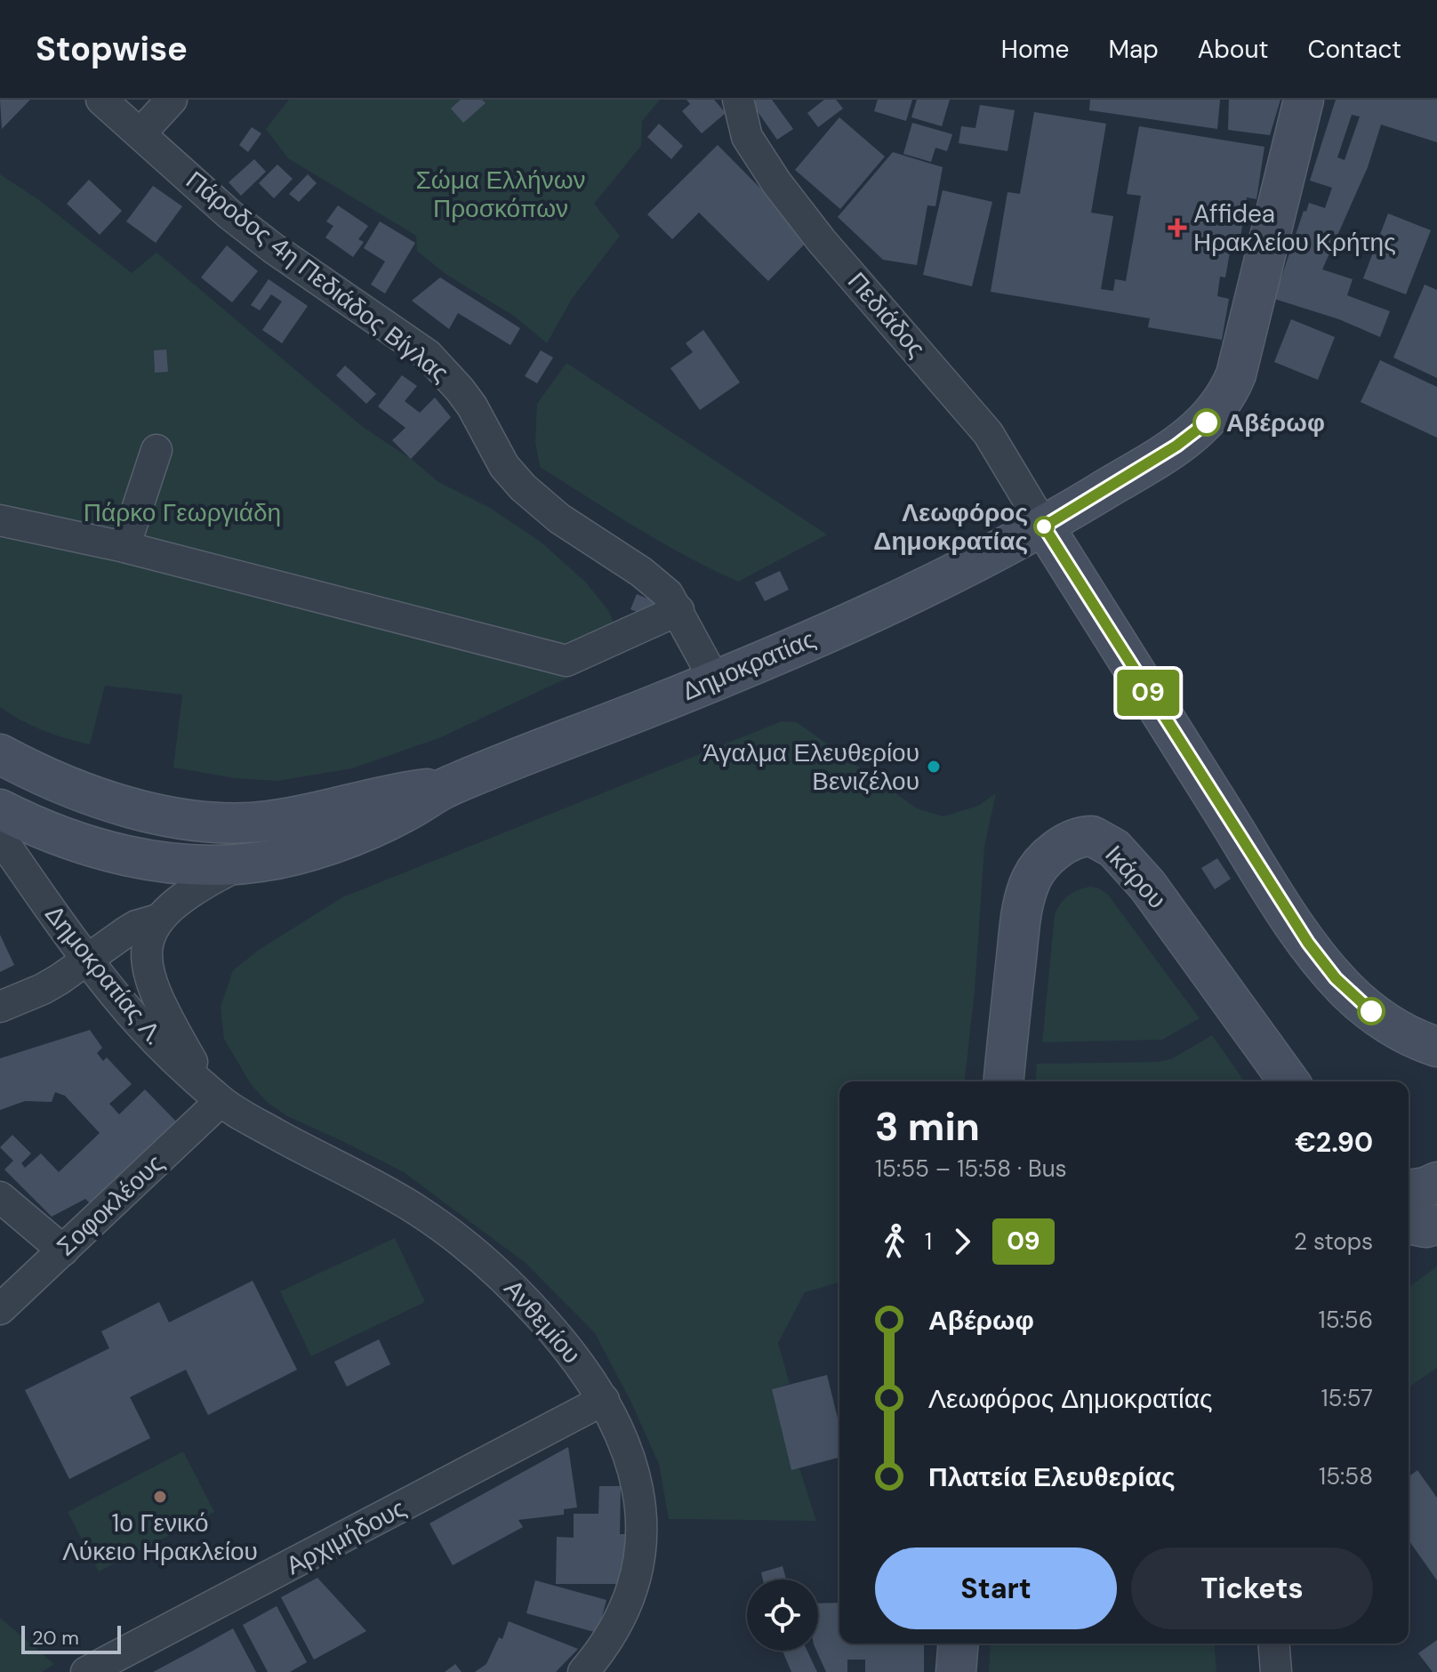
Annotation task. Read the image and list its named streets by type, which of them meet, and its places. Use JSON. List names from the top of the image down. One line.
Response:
{"streets":{"main road":["Δημοκρατίας","Ικάρου"],"street":["Πάροδος 4η Πεδιάδος Βίγλας","Πεδιάδος","Δημοκρατίας Λ.","Σοφοκλέους","Ανθεμίου","Αρχιμήδους"]},"crossings":[["Πάροδος 4η Πεδιάδος Βίγλας","Δημοκρατίας"],["Πεδιάδος","Δημοκρατίας"],["Δημοκρατίας Λ.","Σοφοκλέους"],["Δημοκρατίας Λ.","Ανθεμίου"],["Σοφοκλέους","Ανθεμίου"],["Ανθεμίου","Αρχιμήδους"]],"parks":["Σώμα Ελλήνων Προσκόπων","Πάρκο Γεωργιάδη"],"places":{"health":["Affidea Ηρακλείου Κρήτης"],"other":["Αβέρωφ","Λεωφόρος Δημοκρατίας","Άγαλμα Ελευθερίου Βενιζέλου","1ο Γενικό Λύκειο Ηρακλείου"]},"lines":["bus line 09"],"scale_bar":"20 m","page":{"header":"Stopwise","nav":["Home","Map","About","Contact"],"on_map":"09","heading":["3 min","15:55 – 15:58 · Bus","€2.90"],"legs":["1","09","2 stops"],"list":[{"name":"Αβέρωφ","value":"15:56"},{"name":"Λεωφόρος Δημοκρατίας","value":"15:57"},{"name":"Πλατεία Ελευθερίας","value":"15:58"}],"buttons":["Start","Tickets"],"scale":"20 m"}}
